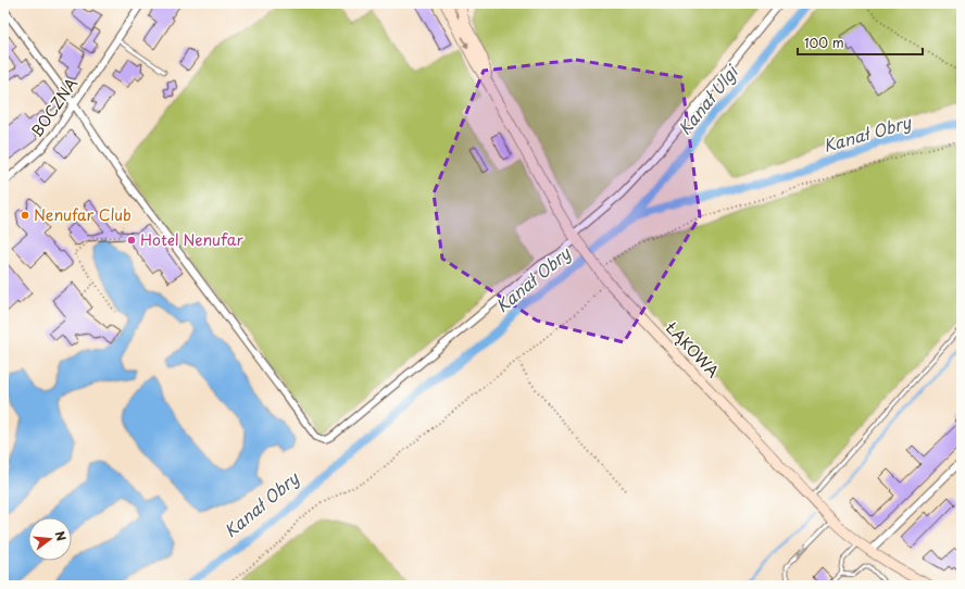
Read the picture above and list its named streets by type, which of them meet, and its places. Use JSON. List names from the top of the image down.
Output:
{
  "streets": {
    "street": ["BOCZNA", "ŁĄKOWA"]
  },
  "water": ["Kanał Ulgi", "Kanał Obry"],
  "places": ["Nenufar Club", "Hotel Nenufar"],
  "scale_bar": "100 m",
  "north": "right"
}
